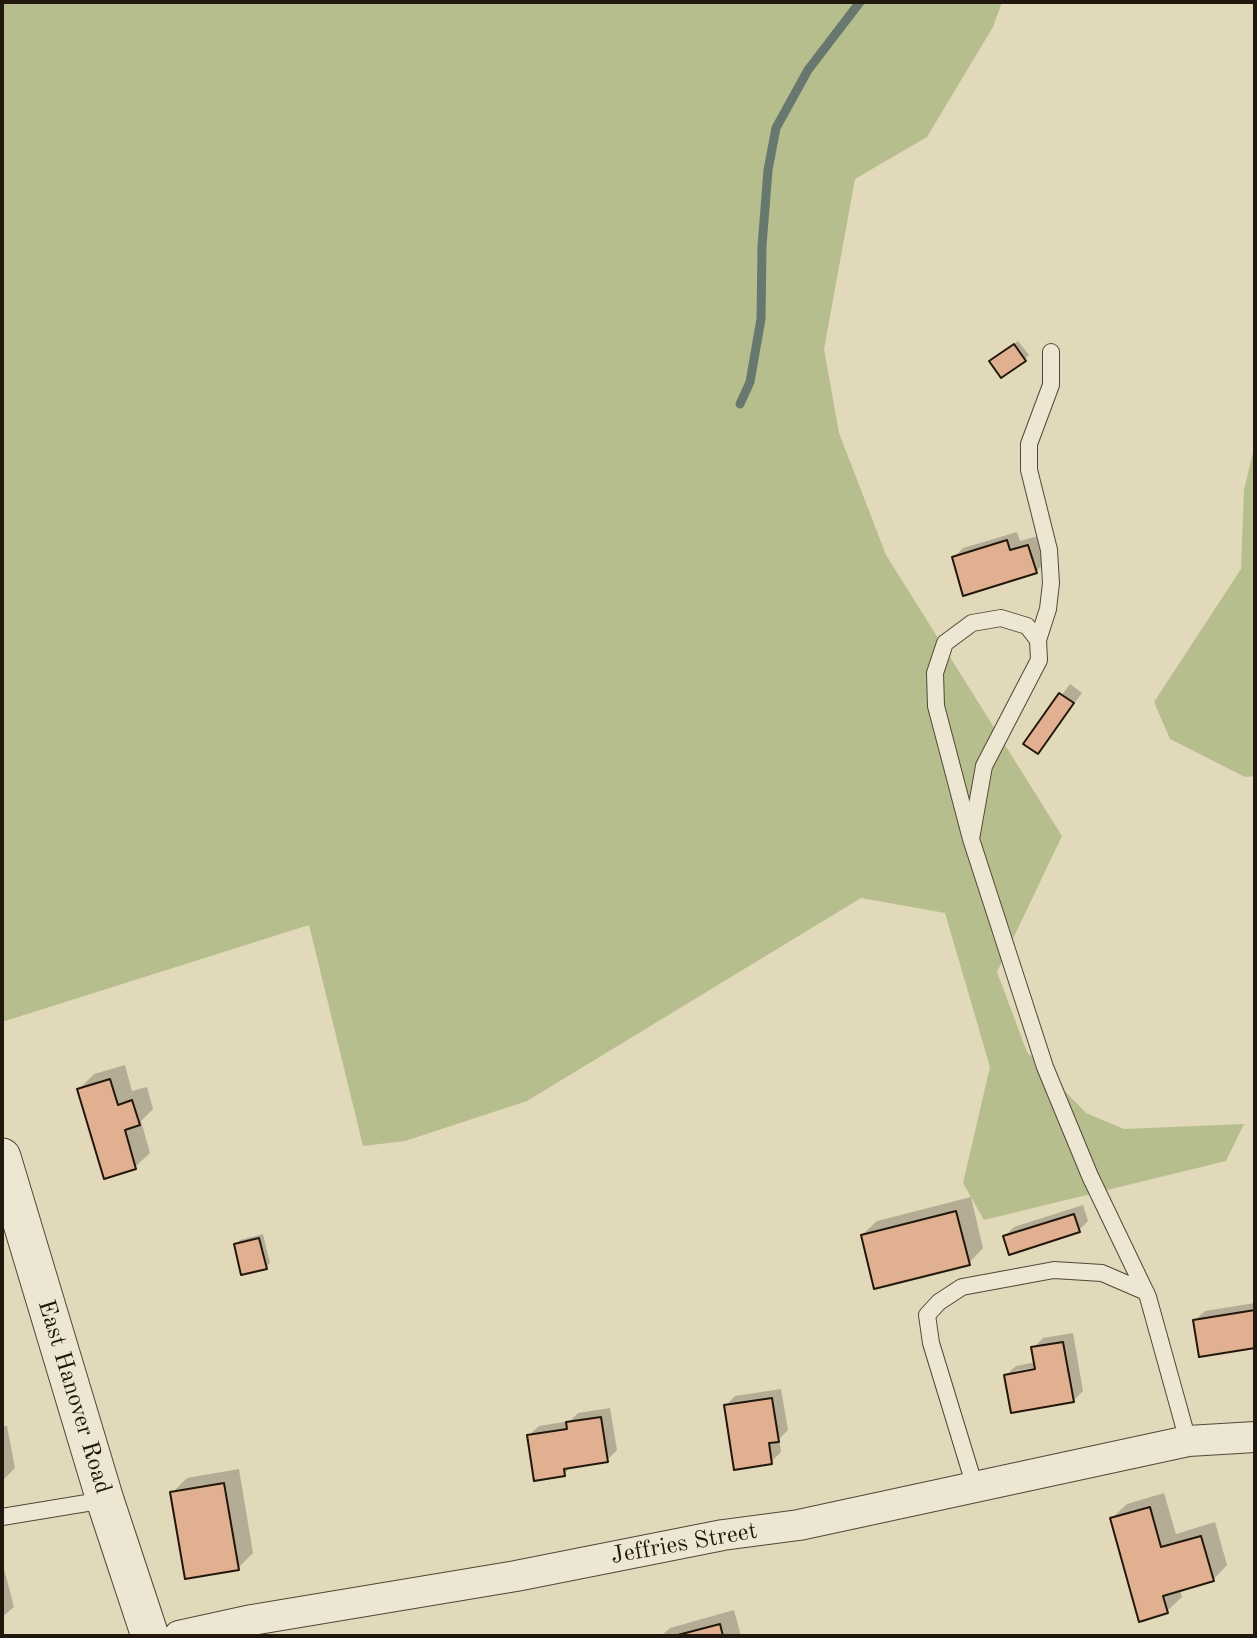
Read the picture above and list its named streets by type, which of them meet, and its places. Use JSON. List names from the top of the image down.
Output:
{
  "streets": {
    "street": ["East Hanover Road", "Jeffries Street"]
  }
}
